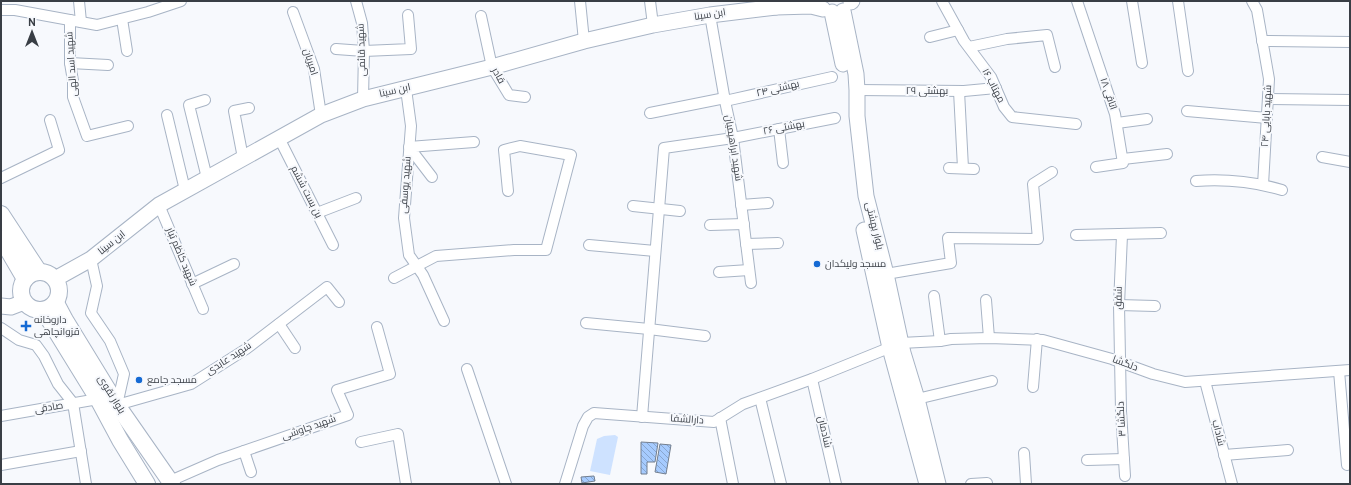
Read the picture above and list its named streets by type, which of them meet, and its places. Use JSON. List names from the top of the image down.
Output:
{
  "streets": {
    "main road": ["ابن سینا", "بلوار بهشتی", "بلوار نقوی"],
    "street": [
      "شهید قائمی",
      "امیریان",
      "شهید اسد الهی",
      "قادر",
      "مهتاب ۱۶",
      "بهشتی ۲۴",
      "بهشتی ۲۹",
      "اتاقی ۱۸",
      "شهید بابایی ۲۴",
      "بهشتی ۲۶",
      "شهید ابراهیمیان",
      "شهید یوسفی",
      "بن بست ششم",
      "شهید کاظم تبار",
      "شفق",
      "شهید عابدی",
      "دلگشا",
      "صادقی",
      "دلگشا ۳",
      "دارالشفا",
      "شهید چاوشی",
      "شادمان",
      "شاداب"
    ]
  },
  "crossings": [
    ["ابن سینا", "شهید قائمی"],
    ["ابن سینا", "امیریان"],
    ["ابن سینا", "قادر"],
    ["ابن سینا", "شهید ابراهیمیان"],
    ["ابن سینا", "شهید یوسفی"],
    ["ابن سینا", "بن بست ششم"],
    ["ابن سینا", "شهید کاظم تبار"],
    ["ابن سینا", "بلوار نقوی"],
    ["مهتاب ۱۶", "بهشتی ۲۹"],
    ["بهشتی ۲۴", "شهید ابراهیمیان"],
    ["بهشتی ۲۹", "بلوار بهشتی"],
    ["بهشتی ۲۶", "شهید ابراهیمیان"],
    ["بلوار بهشتی", "دلگشا"],
    ["بلوار بهشتی", "دارالشفا"],
    ["شفق", "دلگشا"],
    ["شفق", "دلگشا ۳"],
    ["شهید عابدی", "بلوار نقوی"],
    ["دلگشا", "دلگشا ۳"],
    ["دلگشا", "دارالشفا"],
    ["دلگشا", "شاداب"],
    ["بلوار نقوی", "صادقی"],
    ["بلوار نقوی", "شهید چاوشی"],
    ["دارالشفا", "شادمان"]
  ],
  "places": {
    "other": ["مسجد ولیکدان", "مسجد جامع"],
    "health": ["داروخانه قزوانچاهی"]
  },
  "north": "top"
}
